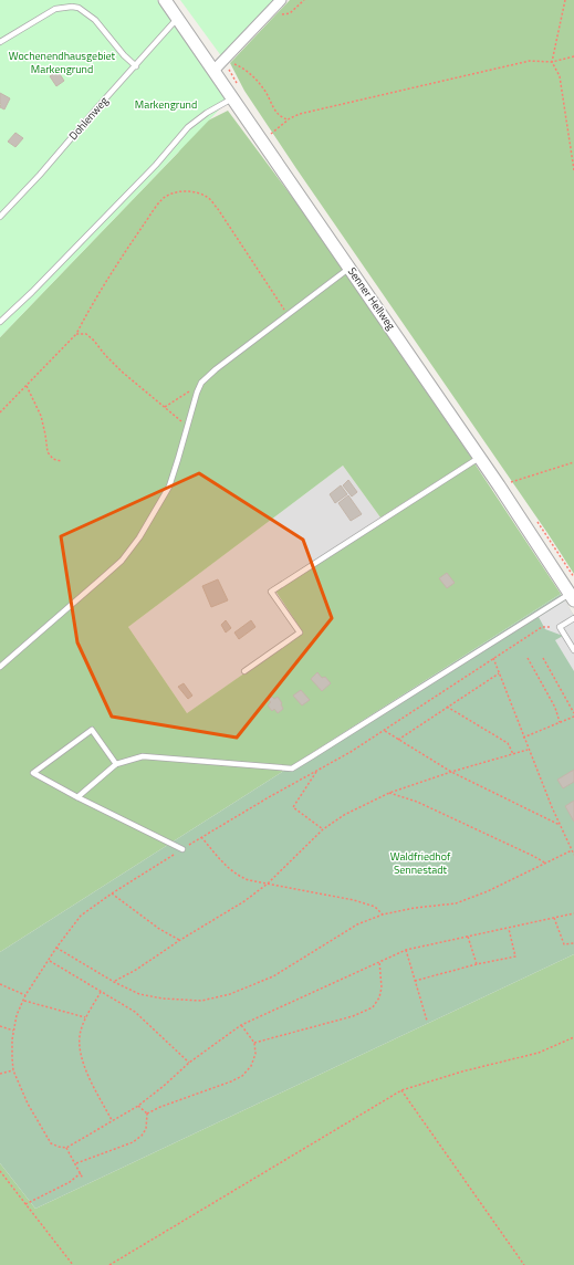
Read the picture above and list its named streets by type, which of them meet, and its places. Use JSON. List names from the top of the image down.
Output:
{
  "streets": {
    "street": ["Senner Hellweg"],
    "lane": ["Dohlenweg"]
  },
  "crossings": [
    ["Dohlenweg", "Senner Hellweg"]
  ],
  "parks": ["Wochenendhausgebiet Markengrund", "Markengrund", "Waldfriedhof Sennestadt"]
}
